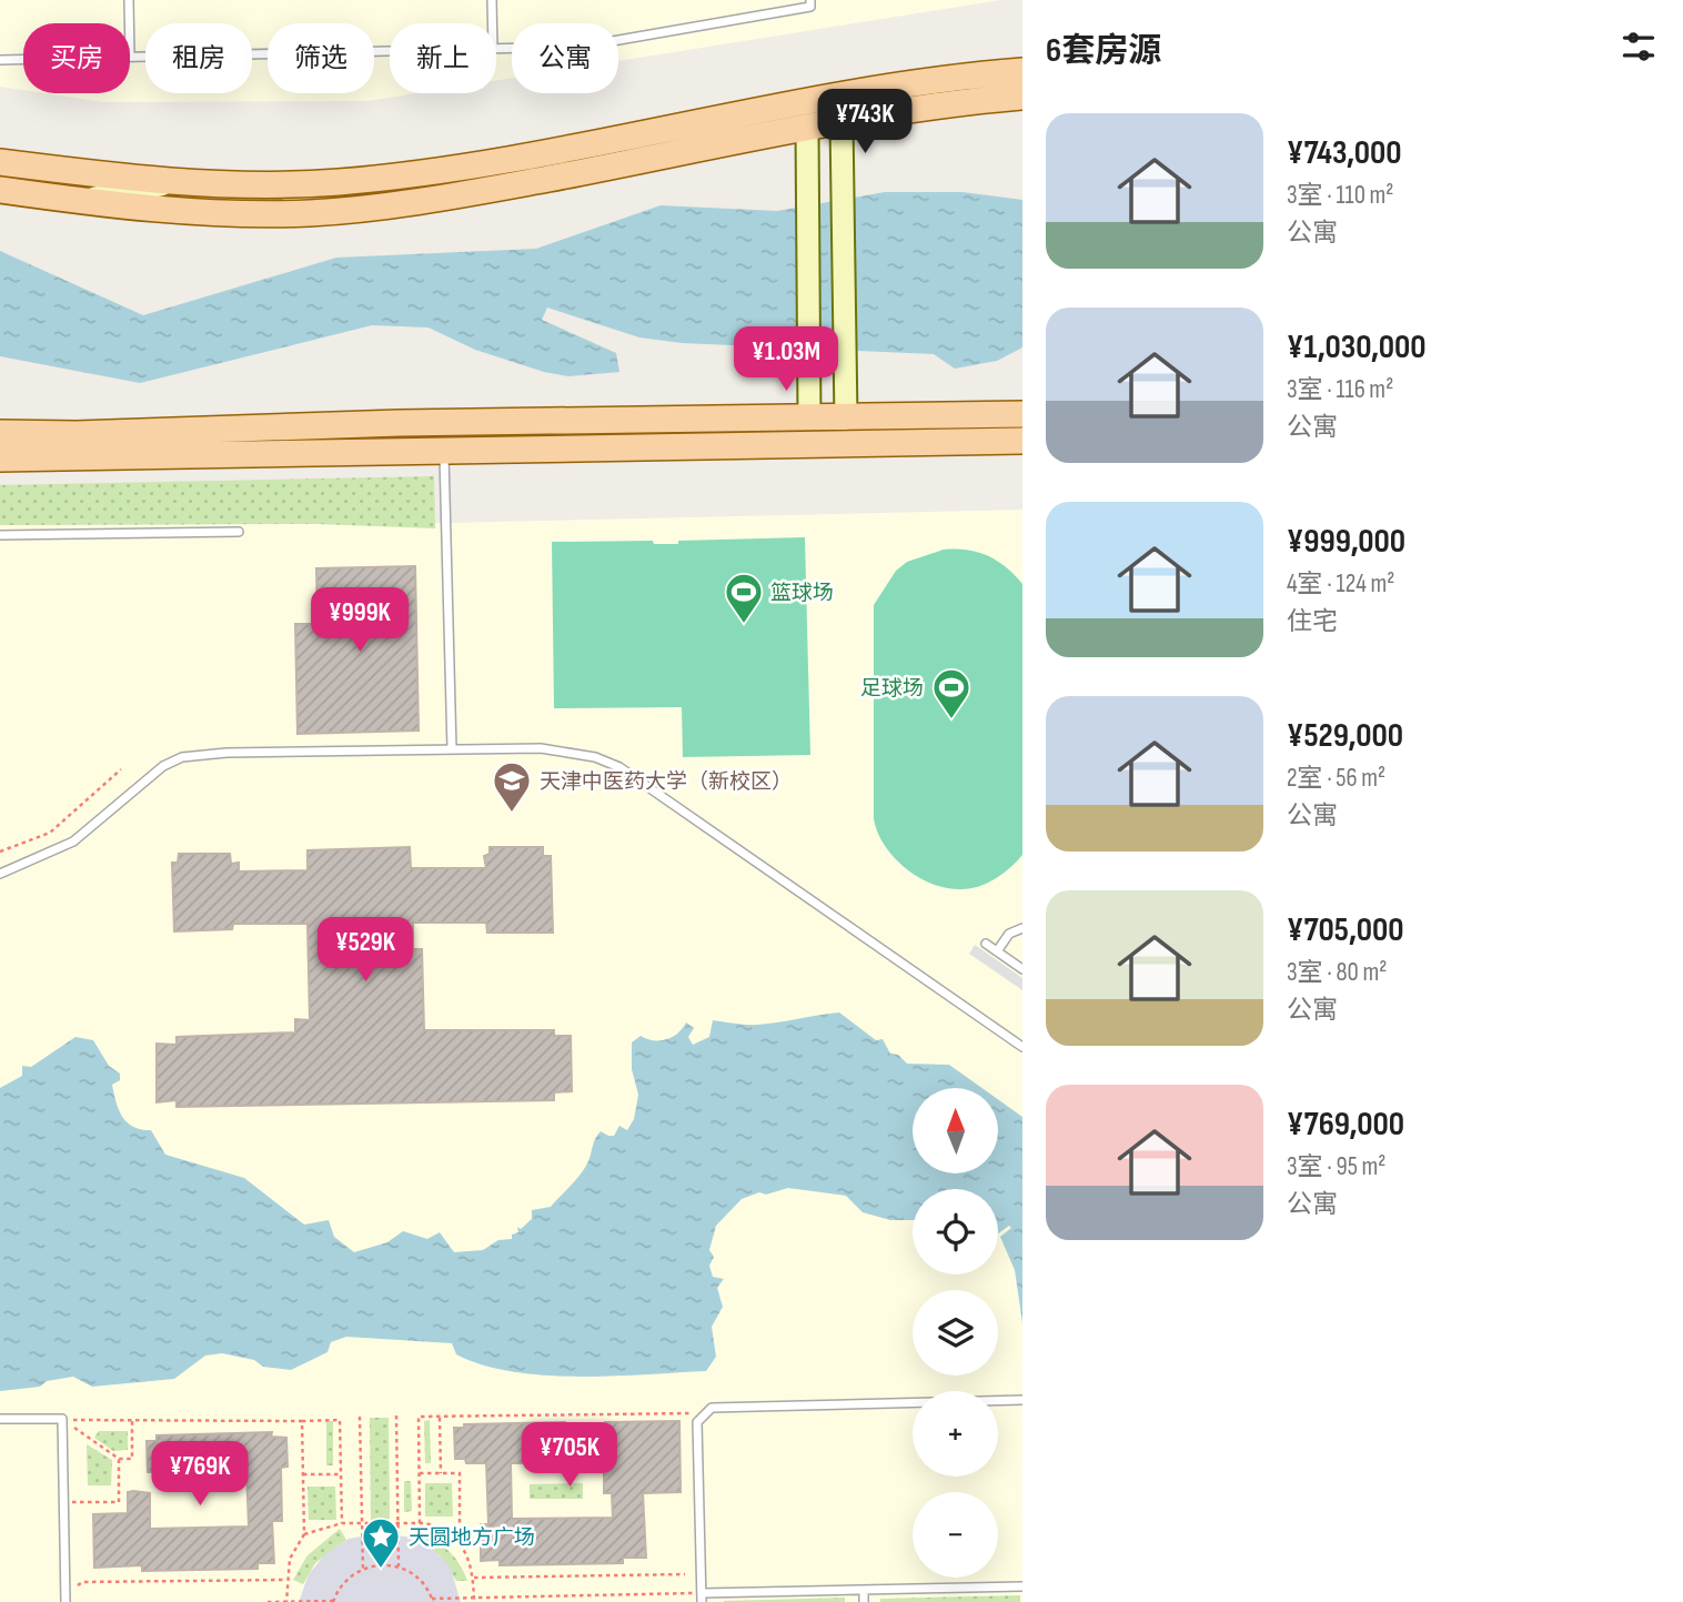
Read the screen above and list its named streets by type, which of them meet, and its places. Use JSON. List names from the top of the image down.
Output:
{
  "places": {
    "sports": ["篮球场", "足球场"],
    "school or university": ["天津中医药大学（新校区）"],
    "place": ["天圆地方广场"]
  },
  "north": "top",
  "page": {
    "heading": "6套房源",
    "chip": [
      "买房",
      "租房",
      "筛选",
      "新上",
      "公寓"
    ],
    "price": [
      "¥743K",
      "¥1.03M",
      "¥999K",
      "¥529K",
      "¥705K",
      "¥769K"
    ],
    "list": [
      {
        "name": "¥743,000",
        "note": "3室 · 110 m² · 公寓"
      },
      {
        "name": "¥1,030,000",
        "note": "3室 · 116 m² · 公寓"
      },
      {
        "name": "¥999,000",
        "note": "4室 · 124 m² · 住宅"
      },
      {
        "name": "¥529,000",
        "note": "2室 · 56 m² · 公寓"
      },
      {
        "name": "¥705,000",
        "note": "3室 · 80 m² · 公寓"
      },
      {
        "name": "¥769,000",
        "note": "3室 · 95 m² · 公寓"
      }
    ],
    "map_buttons": ["+", "−"]
  }
}
